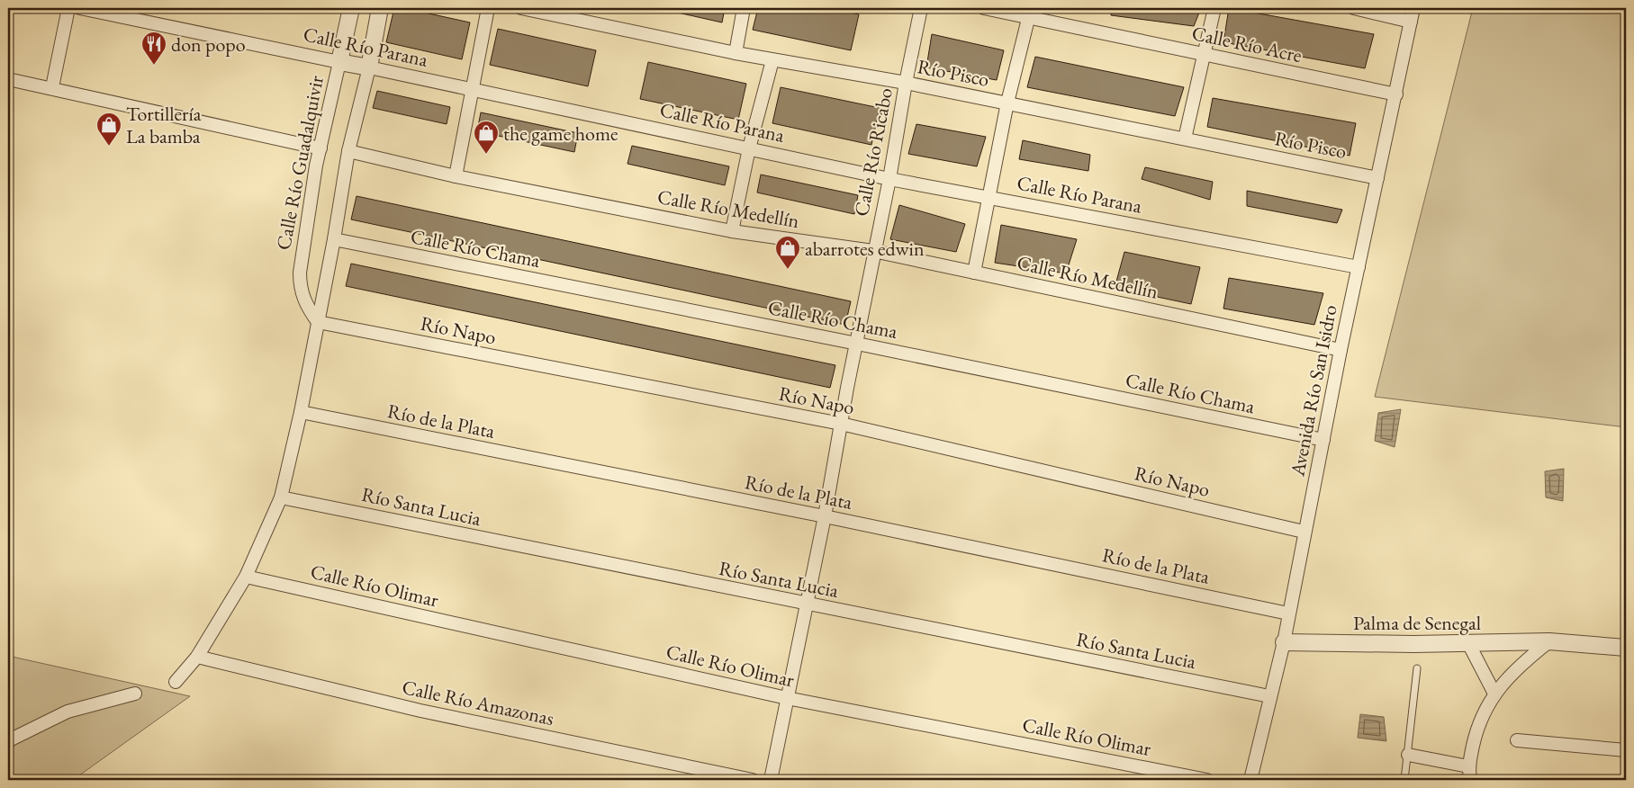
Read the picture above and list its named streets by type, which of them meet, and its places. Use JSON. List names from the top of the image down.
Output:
{
  "streets": {
    "street": [
      "Calle Río Acre",
      "Calle Río Parana",
      "Río Pisco",
      "Calle Río Ricabo",
      "Calle Río Guadalquivir",
      "Calle Río Medellín",
      "Calle Río Chama",
      "Río Napo",
      "Avenida Río San Isidro",
      "Río de la Plata",
      "Río Santa Lucia",
      "Calle Río Olimar",
      "Palma de Senegal",
      "Calle Río Amazonas"
    ]
  },
  "crossings": [
    ["Calle Río Acre", "Avenida Río San Isidro"],
    ["Calle Río Parana", "Calle Río Ricabo"],
    ["Calle Río Parana", "Calle Río Guadalquivir"],
    ["Calle Río Parana", "Avenida Río San Isidro"],
    ["Río Pisco", "Calle Río Ricabo"],
    ["Río Pisco", "Avenida Río San Isidro"],
    ["Calle Río Ricabo", "Calle Río Medellín"],
    ["Calle Río Ricabo", "Calle Río Chama"],
    ["Calle Río Ricabo", "Río Napo"],
    ["Calle Río Ricabo", "Río de la Plata"],
    ["Calle Río Ricabo", "Río Santa Lucia"],
    ["Calle Río Ricabo", "Calle Río Olimar"],
    ["Calle Río Guadalquivir", "Río Napo"],
    ["Calle Río Medellín", "Avenida Río San Isidro"],
    ["Calle Río Chama", "Avenida Río San Isidro"],
    ["Río Napo", "Avenida Río San Isidro"],
    ["Avenida Río San Isidro", "Río de la Plata"],
    ["Avenida Río San Isidro", "Río Santa Lucia"],
    ["Avenida Río San Isidro", "Palma de Senegal"]
  ],
  "places": {
    "restaurant": ["don popo"],
    "shop": ["Tortillería La bamba", "the game home", "abarrotes edwin"]
  }
}
